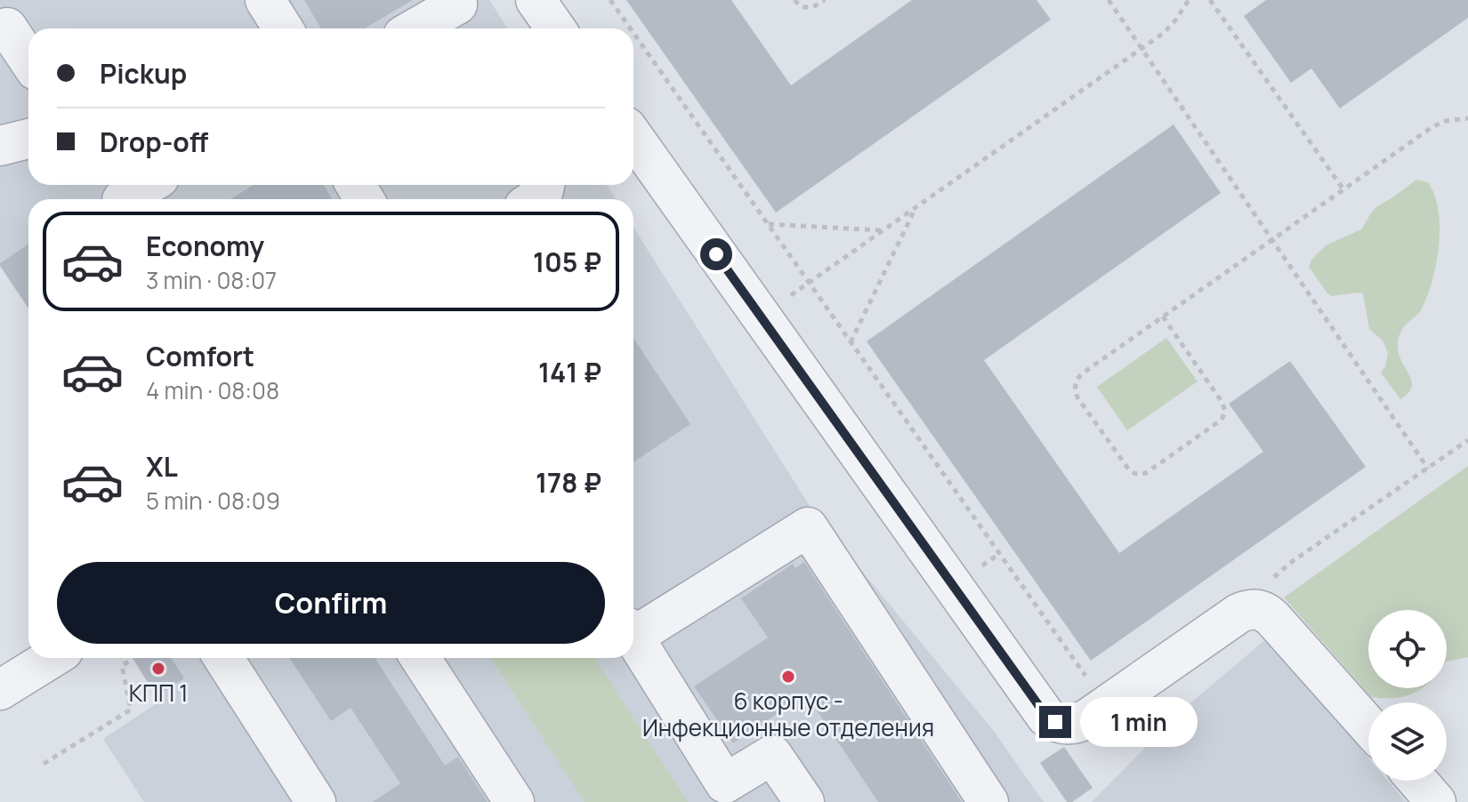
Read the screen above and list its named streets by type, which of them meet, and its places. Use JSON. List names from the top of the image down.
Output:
{
  "places": ["КПП 1", "6 корпус - Инфекционные отделения"],
  "page": {
    "banner": ["Pickup", "Drop-off"],
    "list": [
      {
        "name": "Economy",
        "note": "3 min · 08:07",
        "value": "105 ₽"
      },
      {
        "name": "Comfort",
        "note": "4 min · 08:08",
        "value": "141 ₽"
      },
      {
        "name": "XL",
        "note": "5 min · 08:09",
        "value": "178 ₽"
      }
    ],
    "buttons": "Confirm",
    "bubble": "1 min"
  }
}
